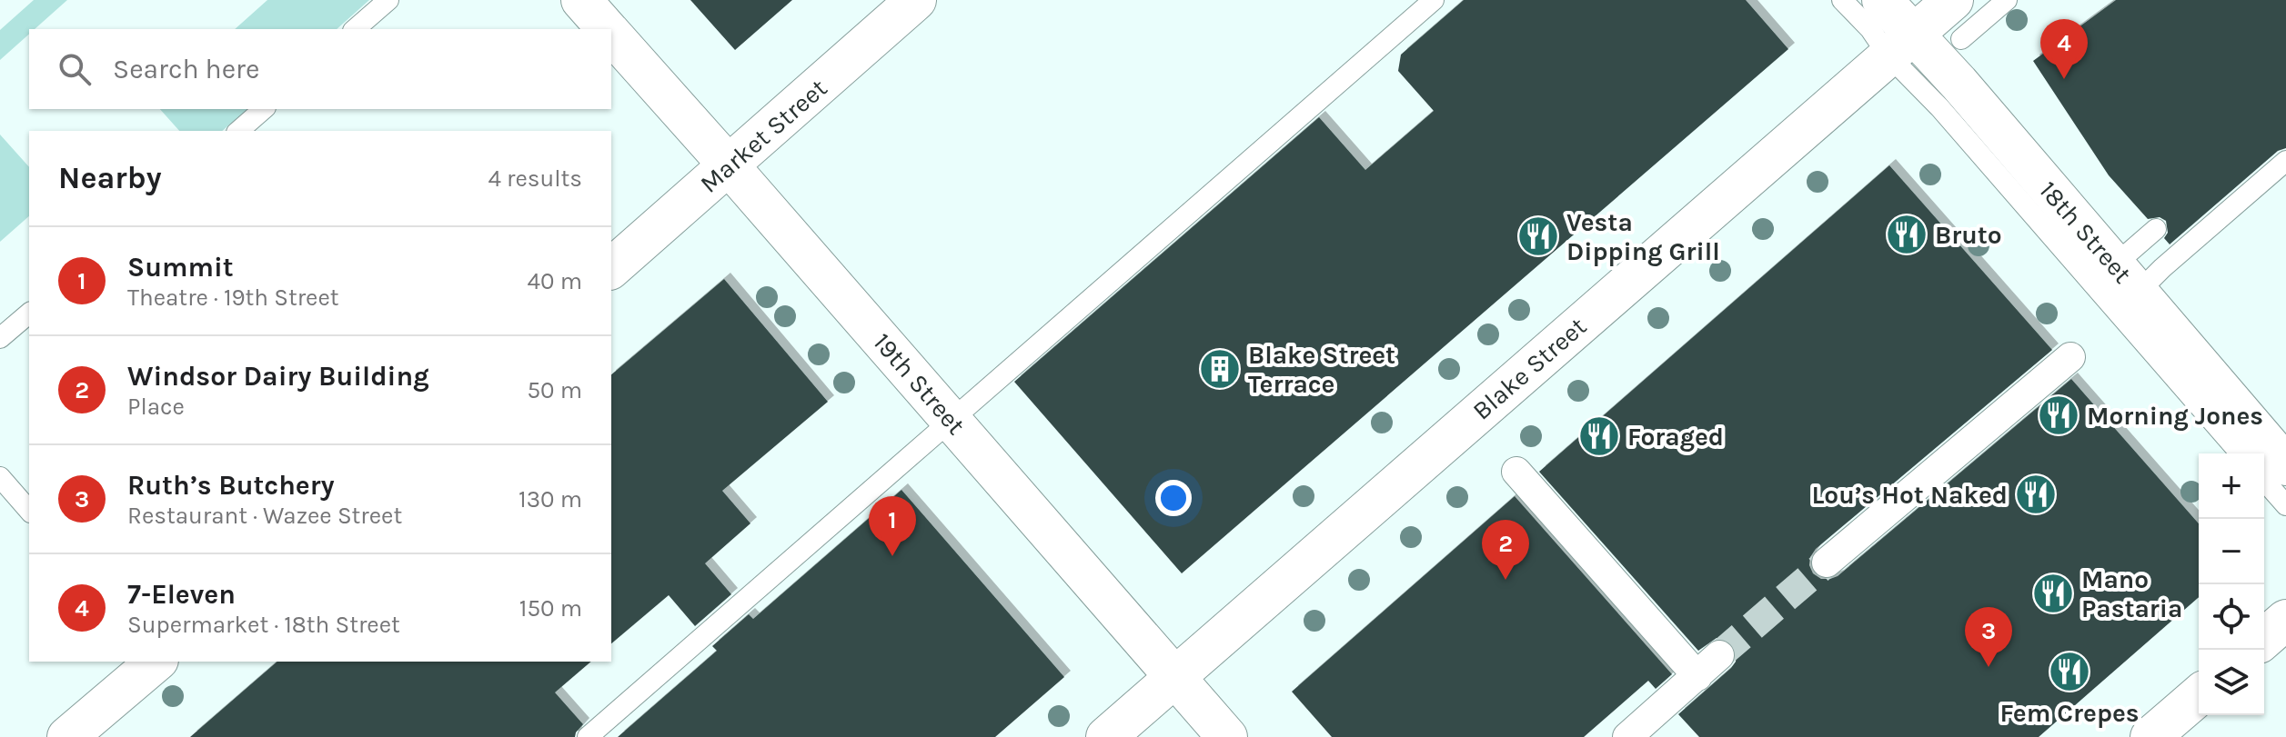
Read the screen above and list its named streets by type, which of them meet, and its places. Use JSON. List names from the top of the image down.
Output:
{
  "streets": {
    "main road": [
      "Market Street",
      "18th Street",
      "Blake Street",
      "19th Street"
    ]
  },
  "crossings": [
    ["Market Street", "19th Street"],
    ["18th Street", "Blake Street"],
    ["Blake Street", "19th Street"]
  ],
  "places": {
    "restaurant": [
      "Bruto",
      "Vesta Dipping Grill",
      "Morning Jones",
      "Foraged",
      "Lou’s Hot Naked",
      "Mano Pastaria",
      "Fem Crepes"
    ],
    "building": ["Blake Street Terrace"]
  },
  "page": {
    "pins": [
      "4",
      "1",
      "2",
      "3"
    ],
    "search": "Search here",
    "heading": ["Nearby", "4 results"],
    "list": [
      {
        "mark": "1",
        "name": "Summit",
        "note": "Theatre · 19th Street",
        "value": "40 m"
      },
      {
        "mark": "2",
        "name": "Windsor Dairy Building",
        "note": "Place",
        "value": "50 m"
      },
      {
        "mark": "3",
        "name": "Ruth’s Butchery",
        "note": "Restaurant · Wazee Street",
        "value": "130 m"
      },
      {
        "mark": "4",
        "name": "7-Eleven",
        "note": "Supermarket · 18th Street",
        "value": "150 m"
      }
    ],
    "map_buttons": ["+", "−"]
  }
}
